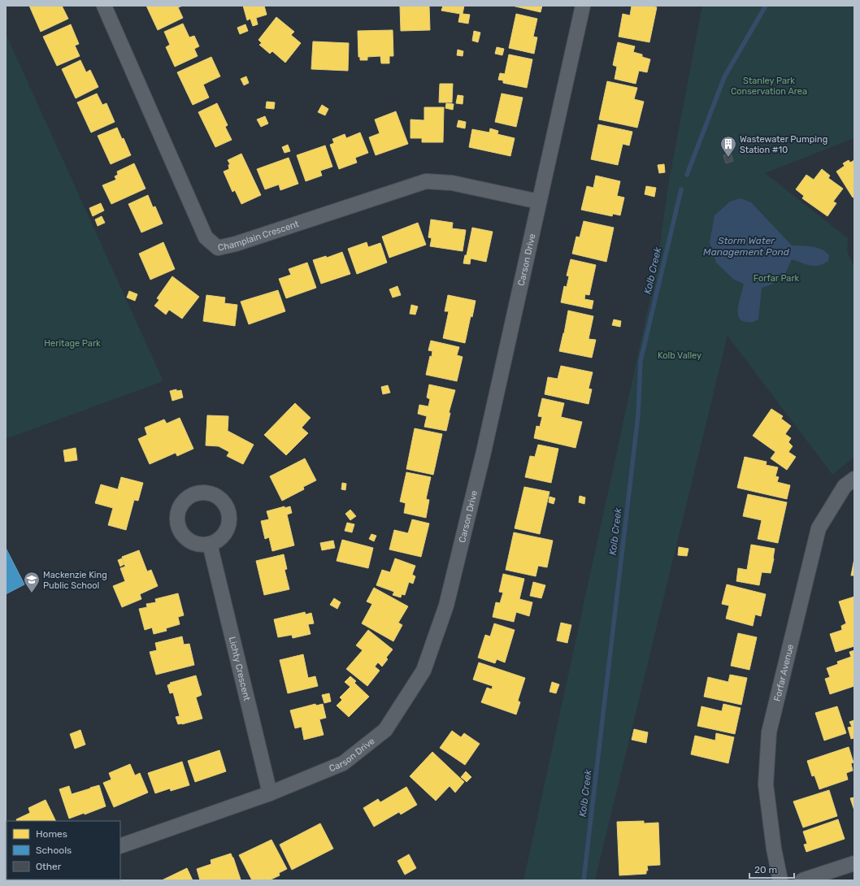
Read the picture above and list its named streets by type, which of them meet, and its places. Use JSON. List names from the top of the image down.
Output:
{
  "streets": {
    "street": [
      "Champlain Crescent",
      "Carson Drive",
      "Lichty Crescent",
      "Forfar Avenue"
    ]
  },
  "crossings": [
    ["Champlain Crescent", "Carson Drive"],
    ["Carson Drive", "Lichty Crescent"]
  ],
  "water": ["Storm Water Management Pond", "Kolb Creek"],
  "parks": [
    "Stanley Park Conservation Area",
    "Forfar Park",
    "Heritage Park",
    "Kolb Valley"
  ],
  "places": {
    "building": ["Wastewater Pumping Station #10"],
    "school or university": ["Mackenzie King Public School"]
  },
  "legend": ["Homes", "Schools", "Other"],
  "scale_bar": "20 m"
}
